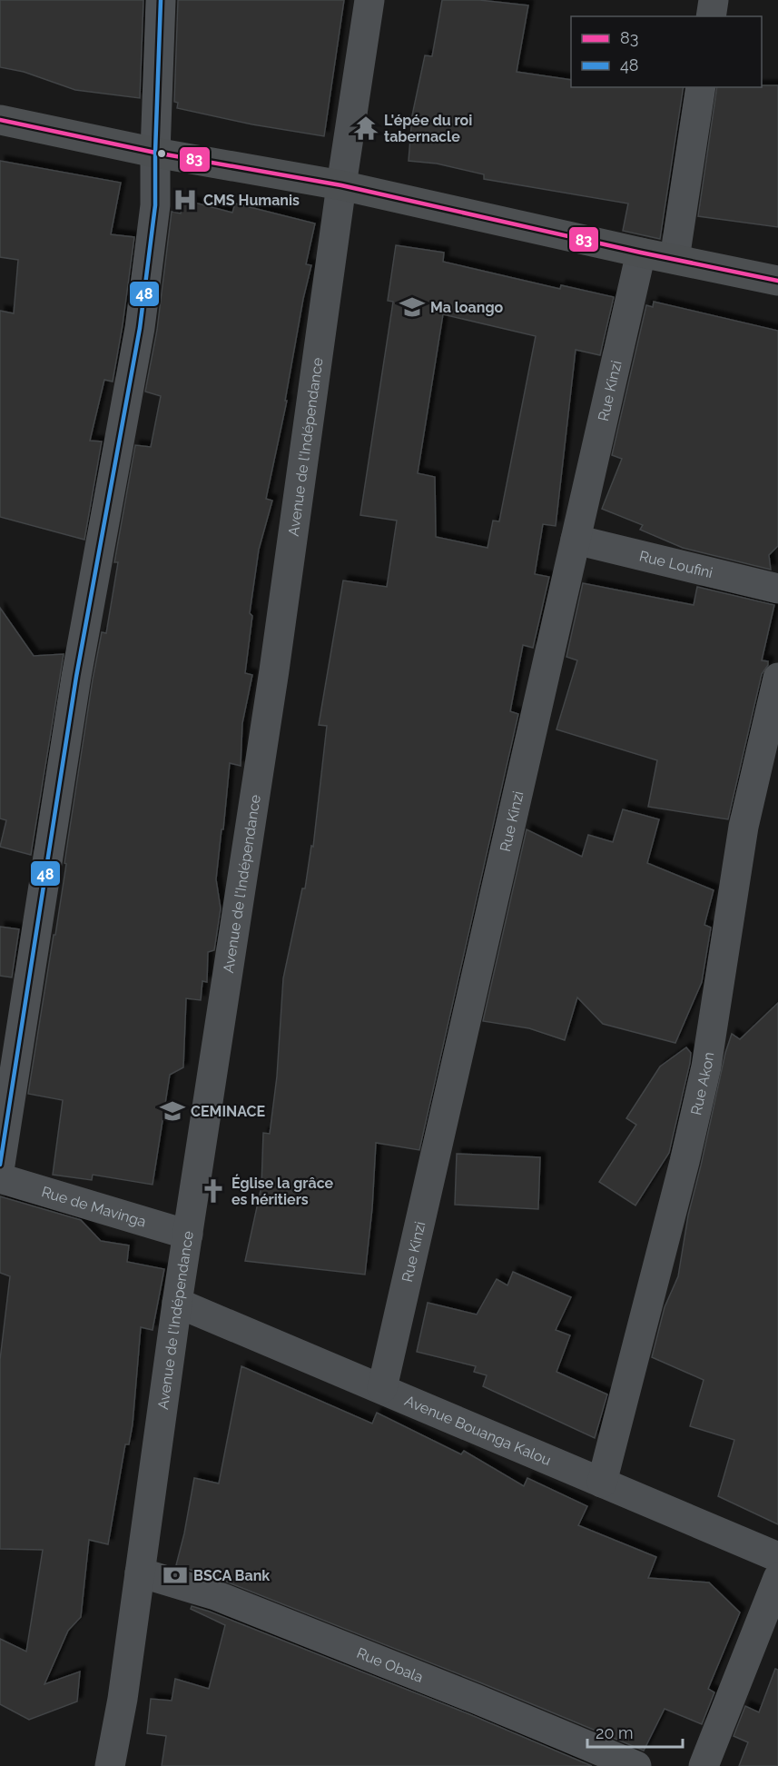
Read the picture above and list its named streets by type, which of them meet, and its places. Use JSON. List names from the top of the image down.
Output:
{
  "streets": {
    "street": [
      "Rue Kinzi",
      "Avenue de l'Indépendance",
      "Rue Loufini",
      "Rue Akon",
      "Rue de Mavinga",
      "Avenue Bouanga Kalou",
      "Rue Obala"
    ]
  },
  "crossings": [
    ["Rue Kinzi", "Rue Loufini"],
    ["Rue Kinzi", "Avenue Bouanga Kalou"],
    ["Avenue de l'Indépendance", "Rue de Mavinga"],
    ["Avenue de l'Indépendance", "Avenue Bouanga Kalou"],
    ["Avenue de l'Indépendance", "Rue Obala"],
    ["Rue Akon", "Avenue Bouanga Kalou"]
  ],
  "places": {
    "temple": ["L'épée du roi tabernacle"],
    "hospital": ["CMS Humanis"],
    "school or university": ["Ma loango", "CEMINACE"],
    "church": ["Église la grâce es héritiers"],
    "bank": ["BSCA Bank"]
  },
  "lines": ["transit line 48", "transit line 83"],
  "legend": ["83", "48"],
  "scale_bar": "20 m"
}
